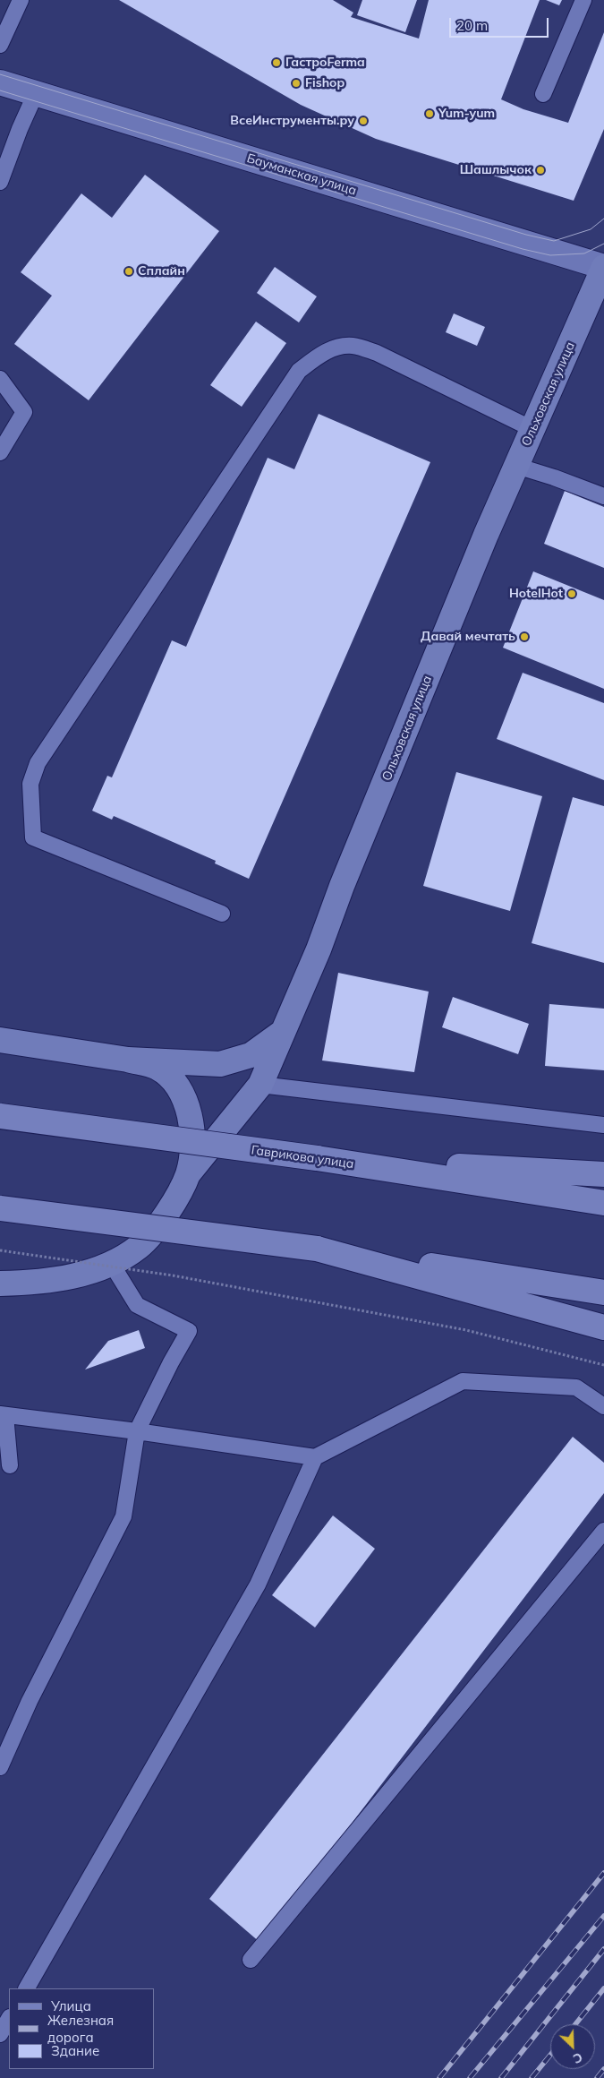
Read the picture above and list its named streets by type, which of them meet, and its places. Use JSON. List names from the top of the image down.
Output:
{
  "streets": {
    "main road": ["Гаврикова улица"],
    "street": ["Бауманская улица", "Ольховская улица"]
  },
  "crossings": [
    ["Бауманская улица", "Ольховская улица"]
  ],
  "places": [
    "ГастроFerma",
    "Fishop",
    "Yum-yum",
    "ВсеИнструменты.ру",
    "Шашлычок",
    "Сплайн",
    "HotelHot",
    "Давай мечтать"
  ],
  "legend": ["Улица", "Железная дорога", "Здание"],
  "scale_bar": "20 m",
  "north": "bottom right"
}
